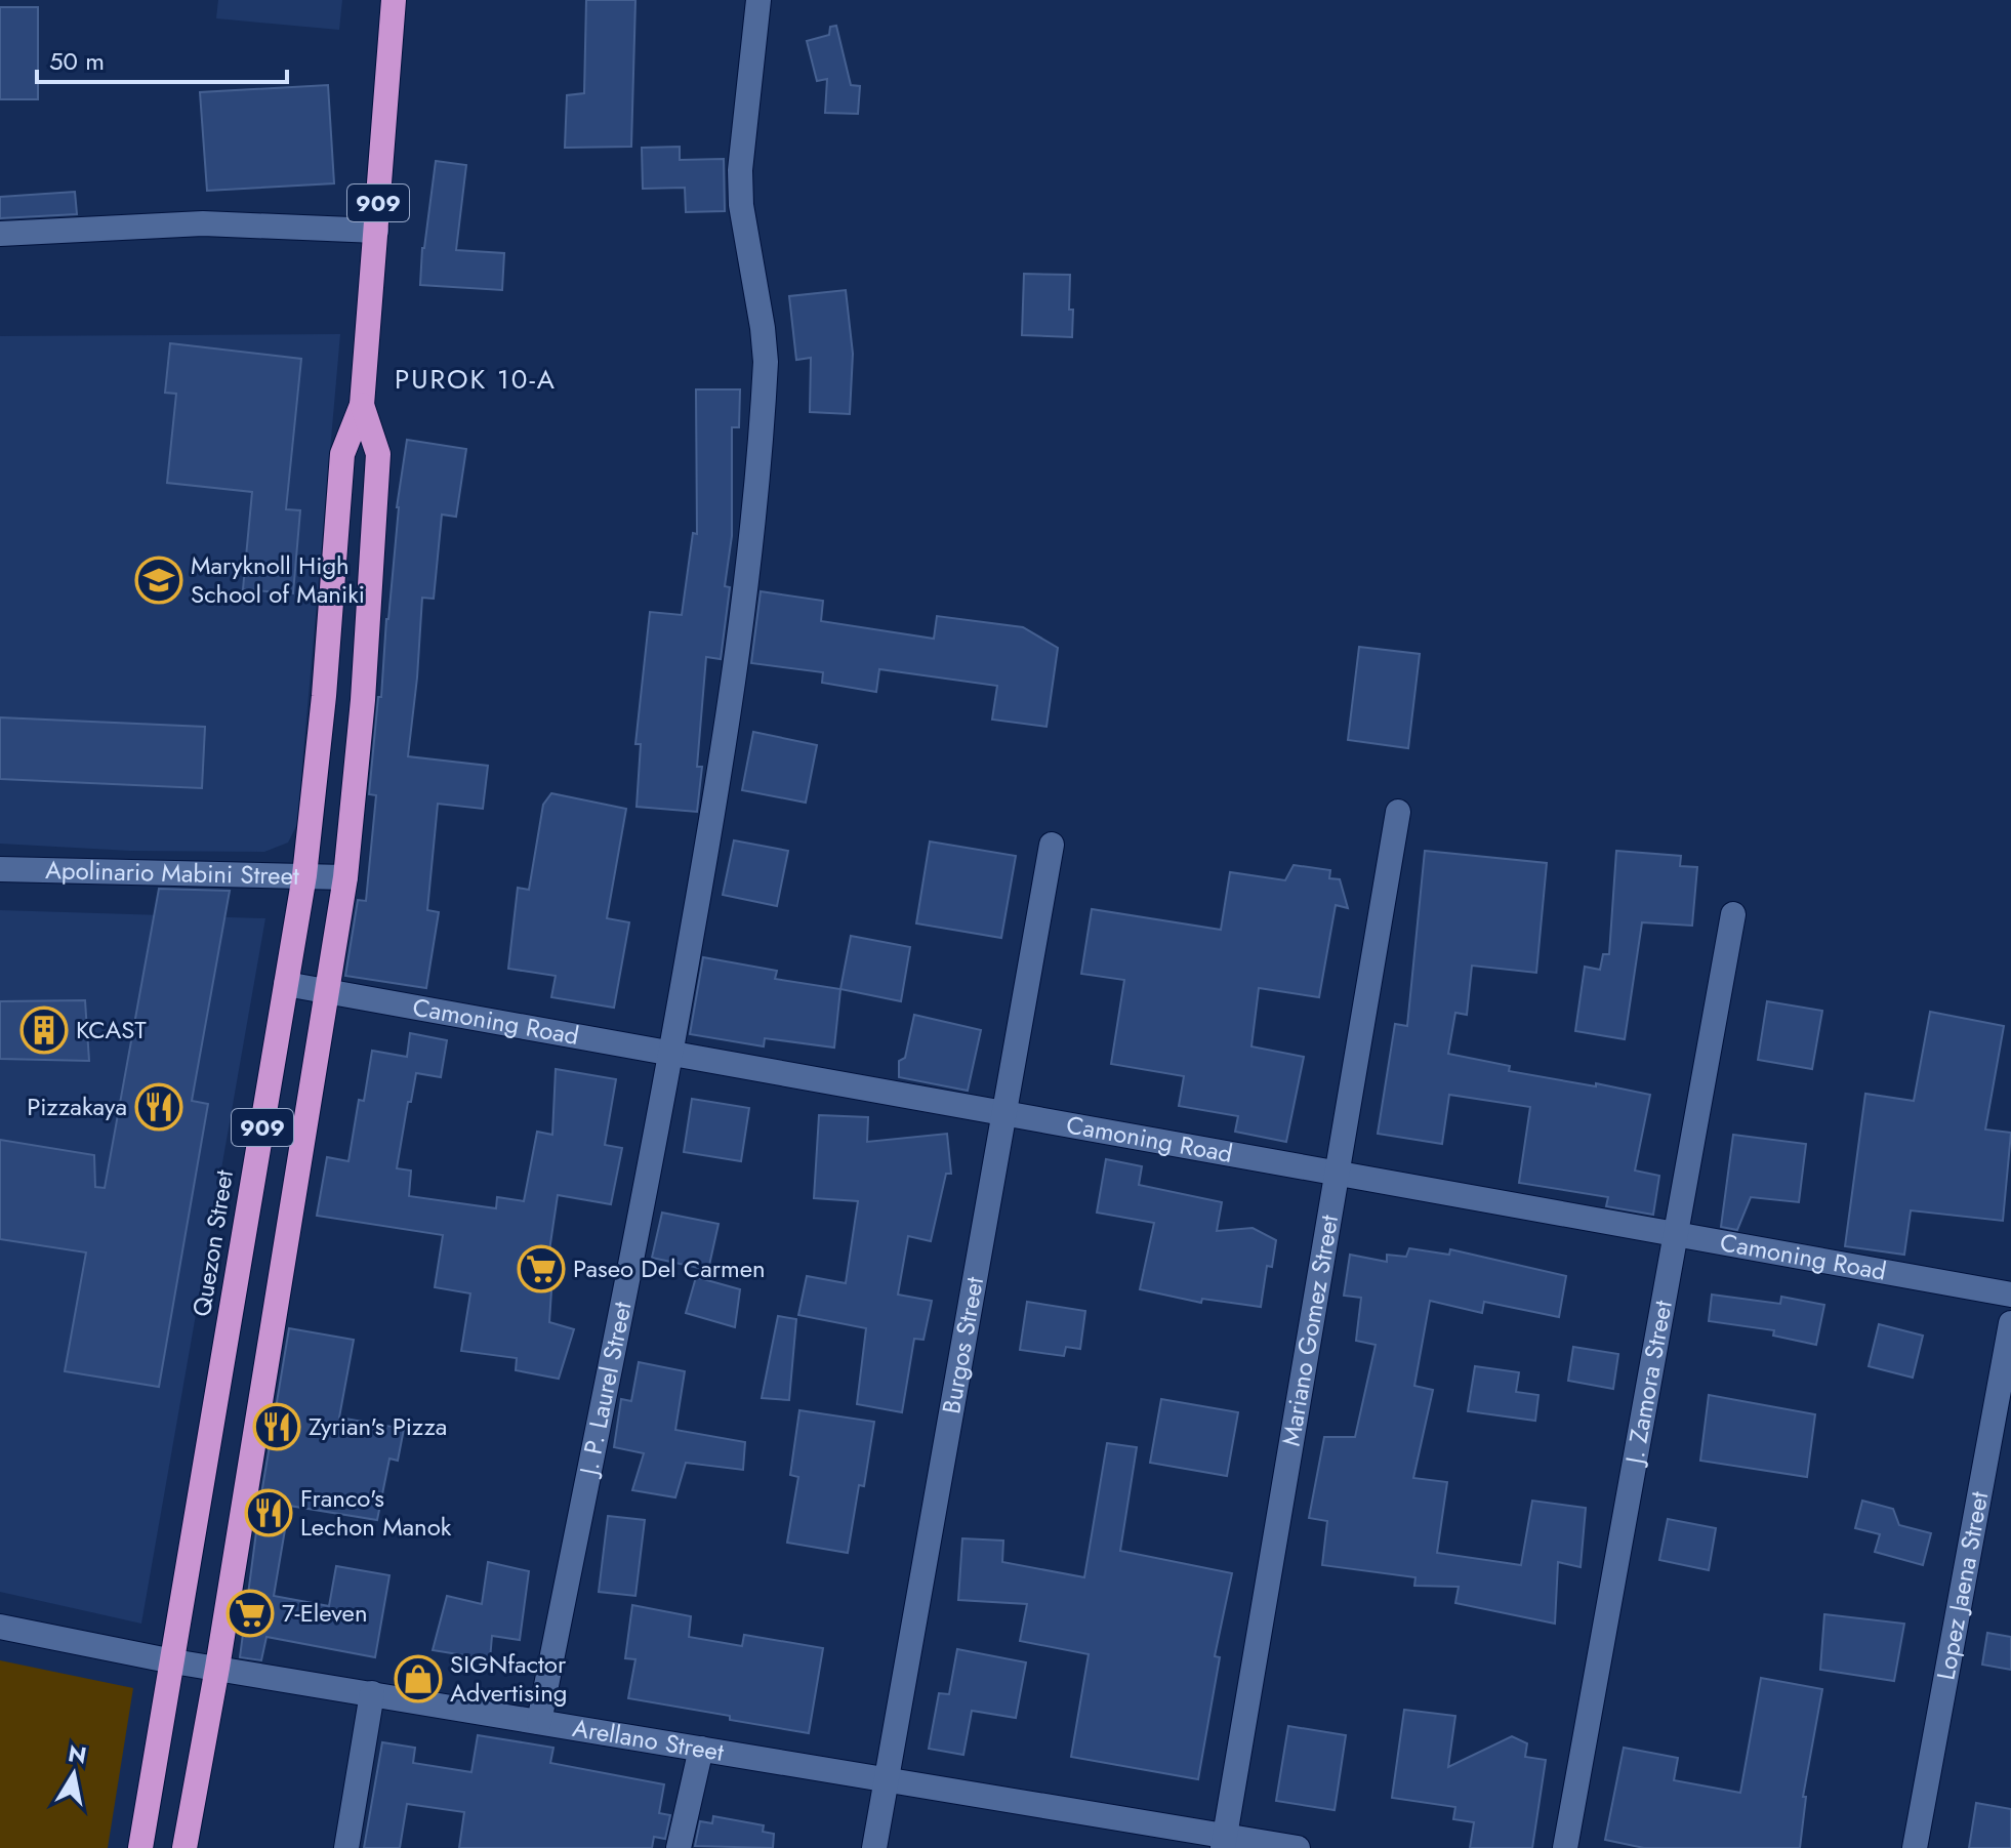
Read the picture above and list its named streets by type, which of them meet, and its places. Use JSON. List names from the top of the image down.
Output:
{
  "streets": {
    "highway": ["909", "Quezon Street"],
    "street": [
      "Apolinario Mabini Street",
      "Camoning Road",
      "Mariano Gomez Street",
      "Burgos Street",
      "J. Zamora Street",
      "J. P. Laurel Street",
      "Lopez Jaena Street",
      "Arellano Street"
    ]
  },
  "crossings": [
    ["Apolinario Mabini Street", "Quezon Street"],
    ["Camoning Road", "Quezon Street"],
    ["Camoning Road", "Mariano Gomez Street"],
    ["Camoning Road", "Burgos Street"],
    ["Camoning Road", "J. Zamora Street"],
    ["Camoning Road", "J. P. Laurel Street"],
    ["Quezon Street", "Arellano Street"],
    ["Mariano Gomez Street", "Arellano Street"],
    ["Burgos Street", "Arellano Street"],
    ["J. P. Laurel Street", "Arellano Street"]
  ],
  "districts": ["PUROK 10-A"],
  "places": {
    "school or university": ["Maryknoll High School of Maniki"],
    "building": ["KCAST"],
    "restaurant": ["Pizzakaya", "Zyrian's Pizza", "Franco's Lechon Manok"],
    "supermarket": ["Paseo Del Carmen", "7-Eleven"],
    "shop": ["SIGNfactor Advertising"]
  },
  "scale_bar": "50 m",
  "north": "top"
}
